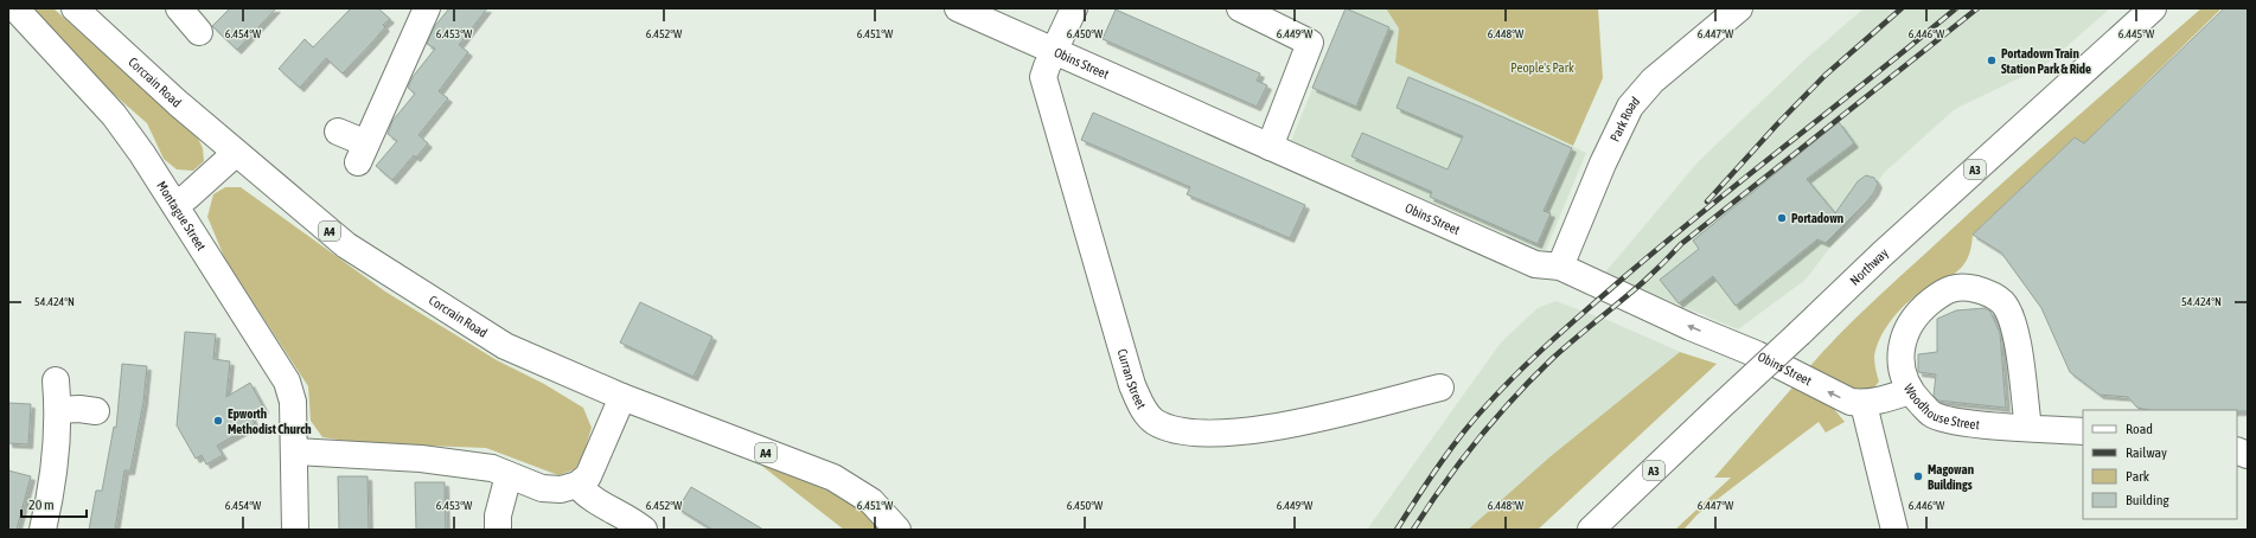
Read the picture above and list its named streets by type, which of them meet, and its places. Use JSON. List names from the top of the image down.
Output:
{
  "streets": {
    "main road": [
      "Obins Street",
      "Corcrain Road",
      "Park Road",
      "A3",
      "Montague Street",
      "A4",
      "Northway",
      "Curran Street",
      "Woodhouse Street"
    ]
  },
  "crossings": [
    ["Obins Street", "Park Road"],
    ["Obins Street", "Curran Street"],
    ["Obins Street", "Woodhouse Street"]
  ],
  "parks": ["People's Park"],
  "places": [
    "Portadown Train Station Park & Ride",
    "Portadown",
    "Epworth Methodist Church",
    "Magowan Buildings"
  ],
  "legend": [
    "Road",
    "Railway",
    "Park",
    "Building"
  ],
  "scale_bar": "20 m",
  "coordinates": [
    "6.454°W",
    "6.453°W",
    "6.452°W",
    "6.451°W",
    "6.450°W",
    "6.449°W",
    "6.448°W",
    "6.447°W",
    "6.446°W",
    "6.445°W",
    "54.424°N"
  ]
}
